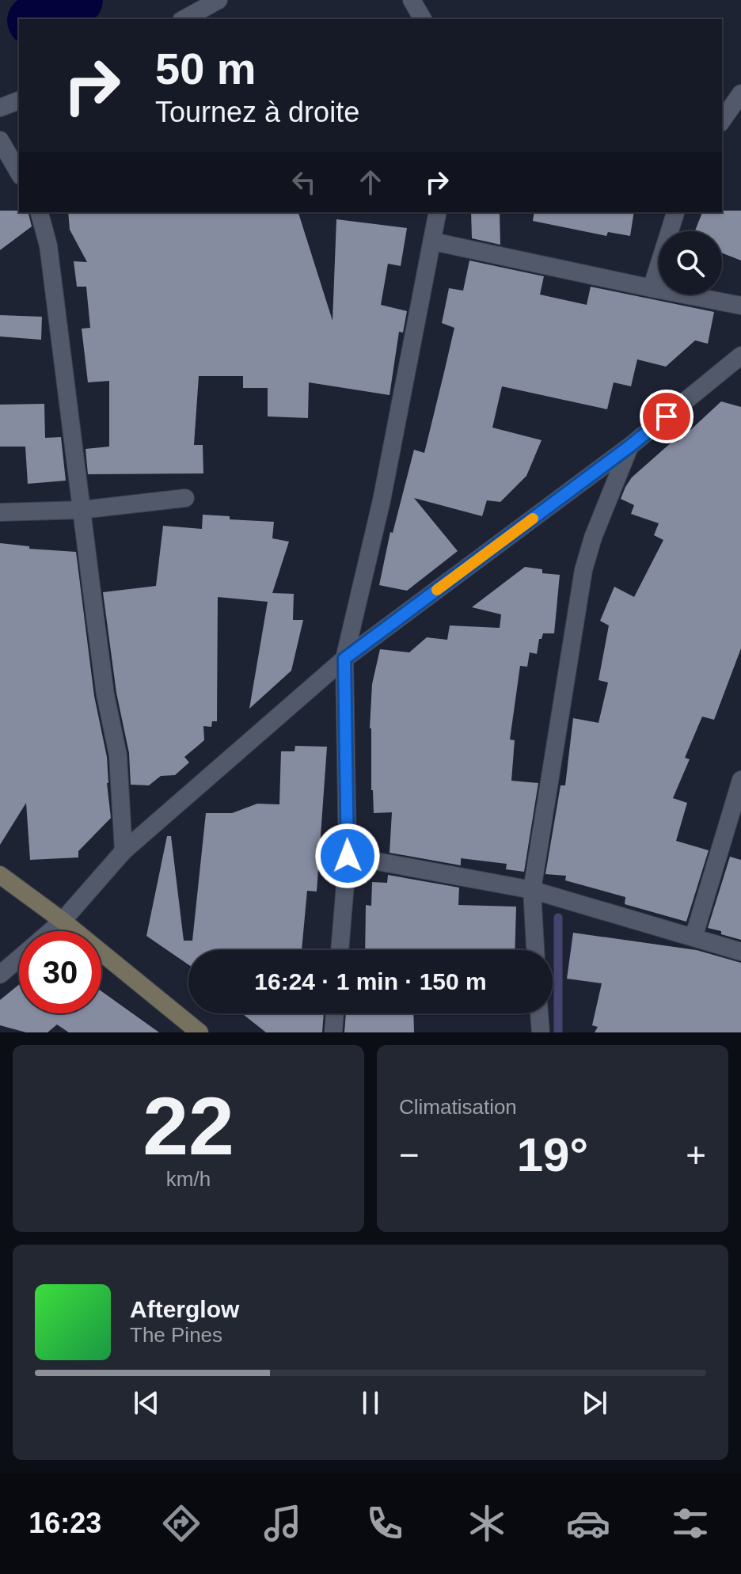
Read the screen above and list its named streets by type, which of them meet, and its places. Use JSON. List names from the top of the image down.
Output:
{
  "page": {
    "turn": ["50 m", "Tournez à droite"],
    "limit": "30",
    "trip": "16:24 · 1 min · 150 m",
    "tile": [
      ["22", "km/h"],
      "Climatisation"
    ],
    "heat": ["−", "19°", "+"],
    "song": ["Afterglow", "The Pines"],
    "tabs": "16:23"
  }
}
